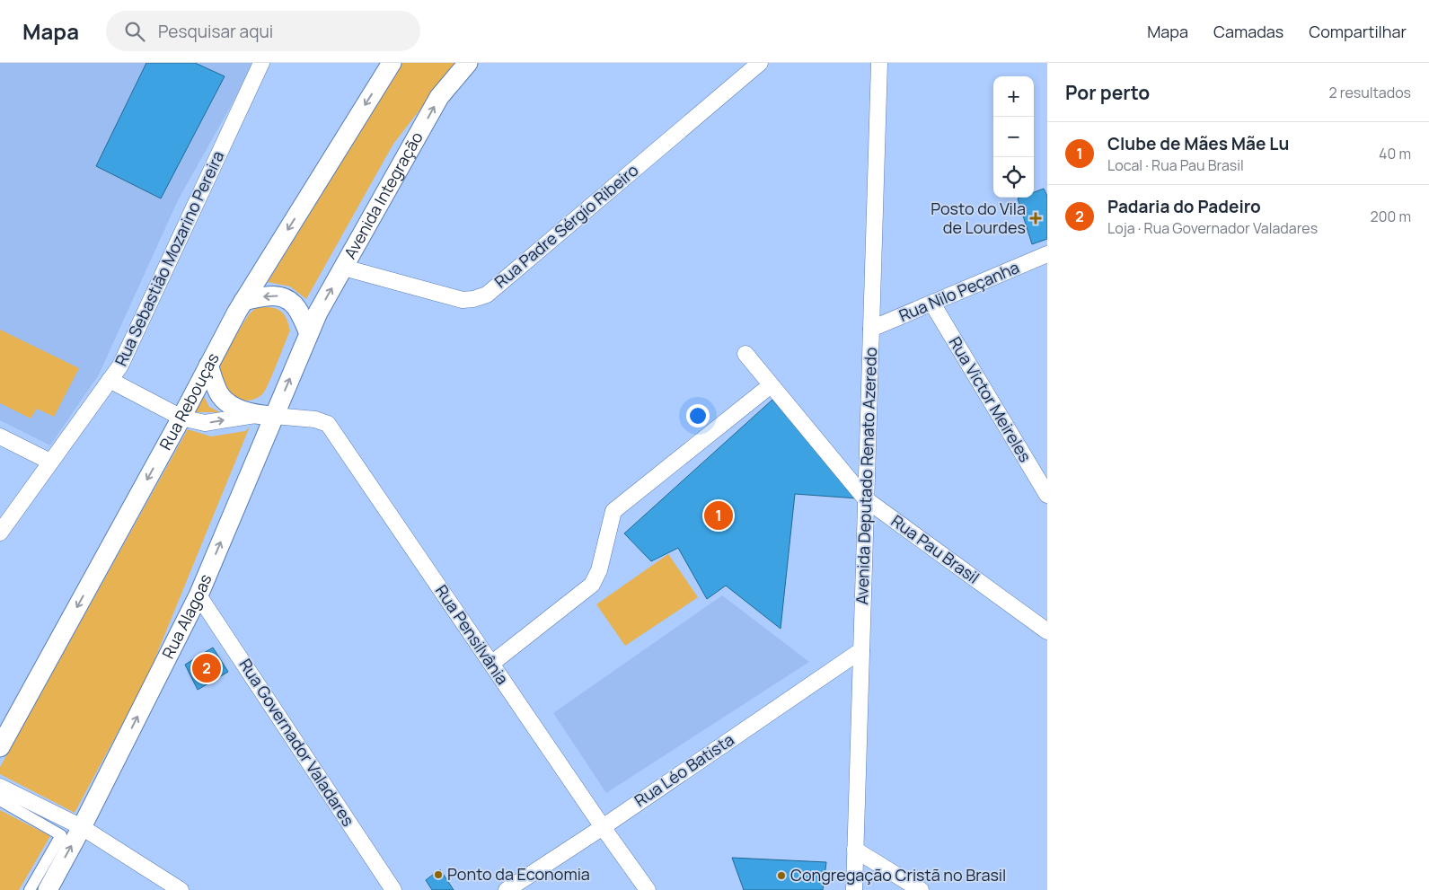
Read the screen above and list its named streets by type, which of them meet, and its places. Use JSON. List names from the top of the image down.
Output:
{
  "streets": {
    "street": [
      "Avenida Integração",
      "Rua Padre Sérgio Ribeiro",
      "Rua Sebastião Mozarino Pereira",
      "Rua Nilo Peçanha",
      "Rua Victor Meireles",
      "Rua Rebouças",
      "Avenida Deputado Renato Azeredo",
      "Rua Pau Brasil",
      "Rua Alagoas",
      "Rua Pensilvânia",
      "Rua Governador Valadares",
      "Rua Léo Batista"
    ]
  },
  "crossings": [
    ["Avenida Integração", "Rua Padre Sérgio Ribeiro"],
    ["Avenida Integração", "Rua Rebouças"],
    ["Avenida Integração", "Rua Alagoas"],
    ["Avenida Integração", "Rua Pensilvânia"],
    ["Rua Nilo Peçanha", "Rua Victor Meireles"],
    ["Rua Nilo Peçanha", "Avenida Deputado Renato Azeredo"],
    ["Rua Rebouças", "Rua Alagoas"],
    ["Rua Rebouças", "Rua Pensilvânia"],
    ["Avenida Deputado Renato Azeredo", "Rua Pau Brasil"],
    ["Avenida Deputado Renato Azeredo", "Rua Léo Batista"],
    ["Rua Alagoas", "Rua Pensilvânia"],
    ["Rua Alagoas", "Rua Governador Valadares"],
    ["Rua Pensilvânia", "Rua Léo Batista"]
  ],
  "one_way": ["Avenida Integração", "Rua Rebouças", "Rua Alagoas"],
  "places": {
    "health": ["Posto do Vila de Lourdes"],
    "other": ["Ponto da Economia", "Congregação Cristã no Brasil"]
  },
  "page": {
    "header": "Mapa",
    "search": "Pesquisar aqui",
    "nav": ["Mapa", "Camadas", "Compartilhar"],
    "heading": ["Por perto", "2 resultados"],
    "map_buttons": ["+", "−"],
    "list": [
      {
        "mark": "1",
        "name": "Clube de Mães Mãe Lu",
        "note": "Local · Rua Pau Brasil",
        "value": "40 m"
      },
      {
        "mark": "2",
        "name": "Padaria do Padeiro",
        "note": "Loja · Rua Governador Valadares",
        "value": "200 m"
      }
    ],
    "pins": ["1", "2"]
  }
}
